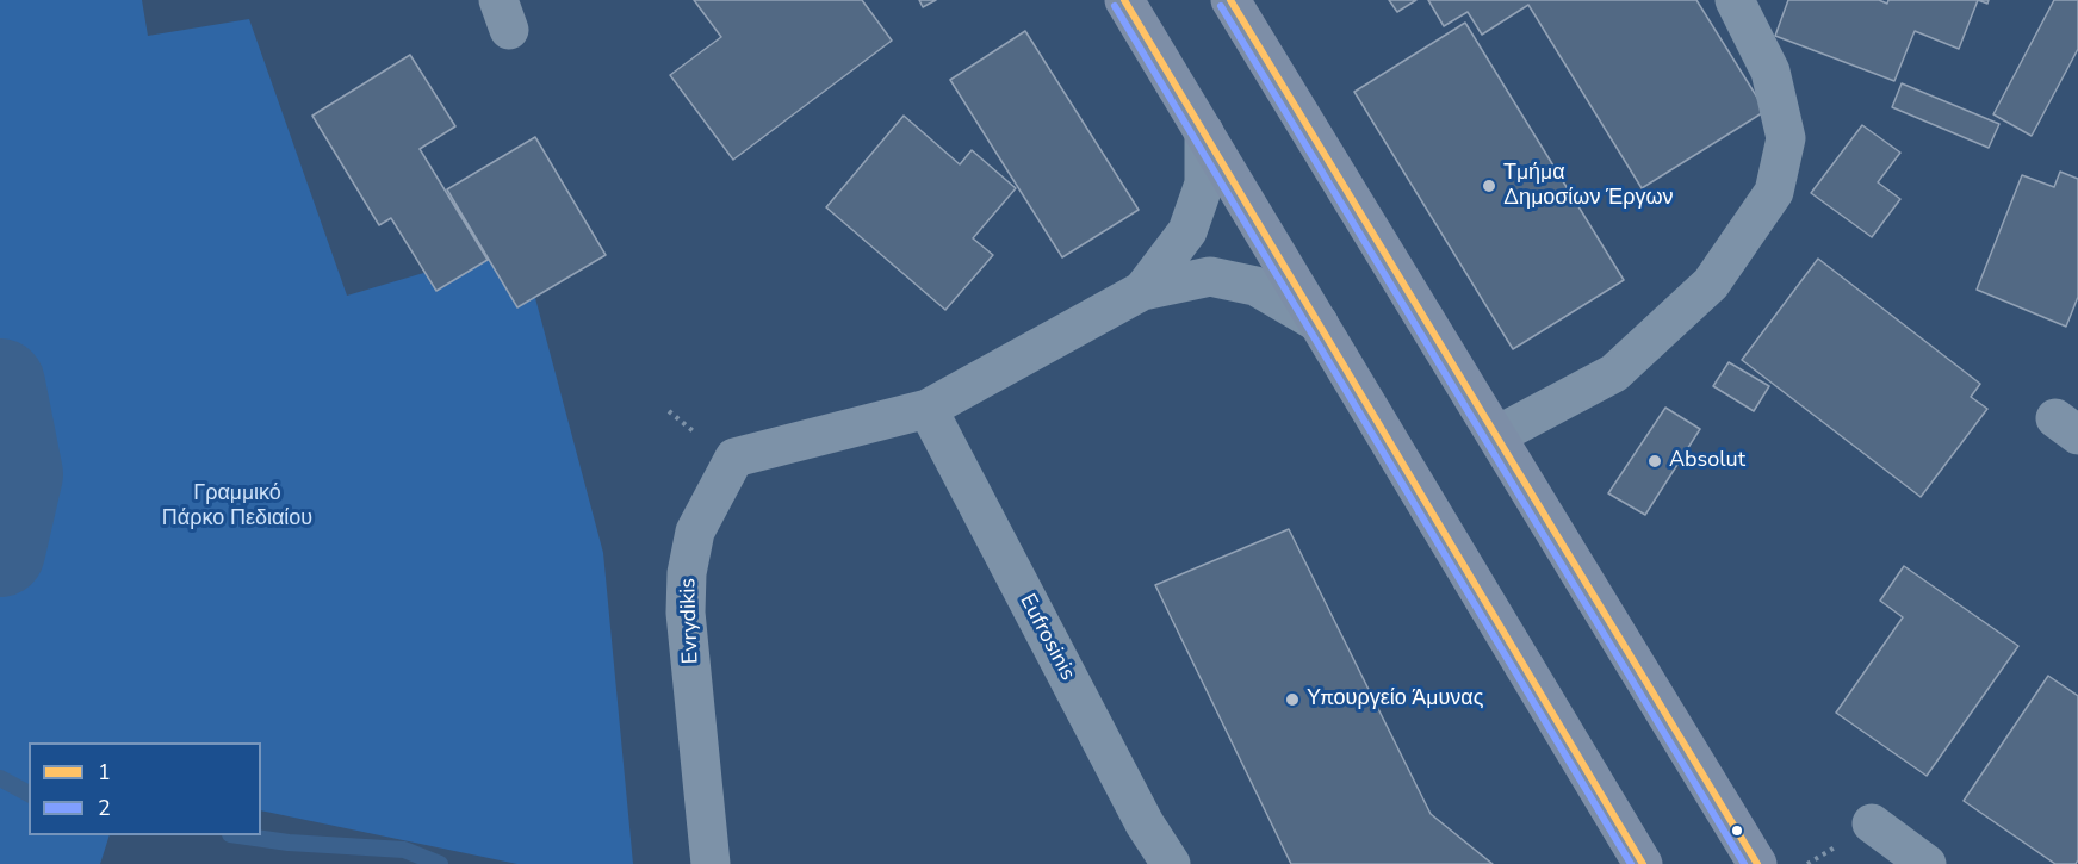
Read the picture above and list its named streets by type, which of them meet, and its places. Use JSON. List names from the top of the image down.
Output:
{
  "streets": {
    "street": ["Evrydikis", "Eufrosinis"]
  },
  "crossings": [
    ["Evrydikis", "Eufrosinis"]
  ],
  "parks": ["Γραμμικό Πάρκο Πεδιαίου"],
  "places": ["Τμήμα Δημοσίων Έργων", "Absolut", "Υπουργείο Άμυνας"],
  "lines": ["transit line 1", "transit line 2"],
  "legend": ["1", "2"]
}
